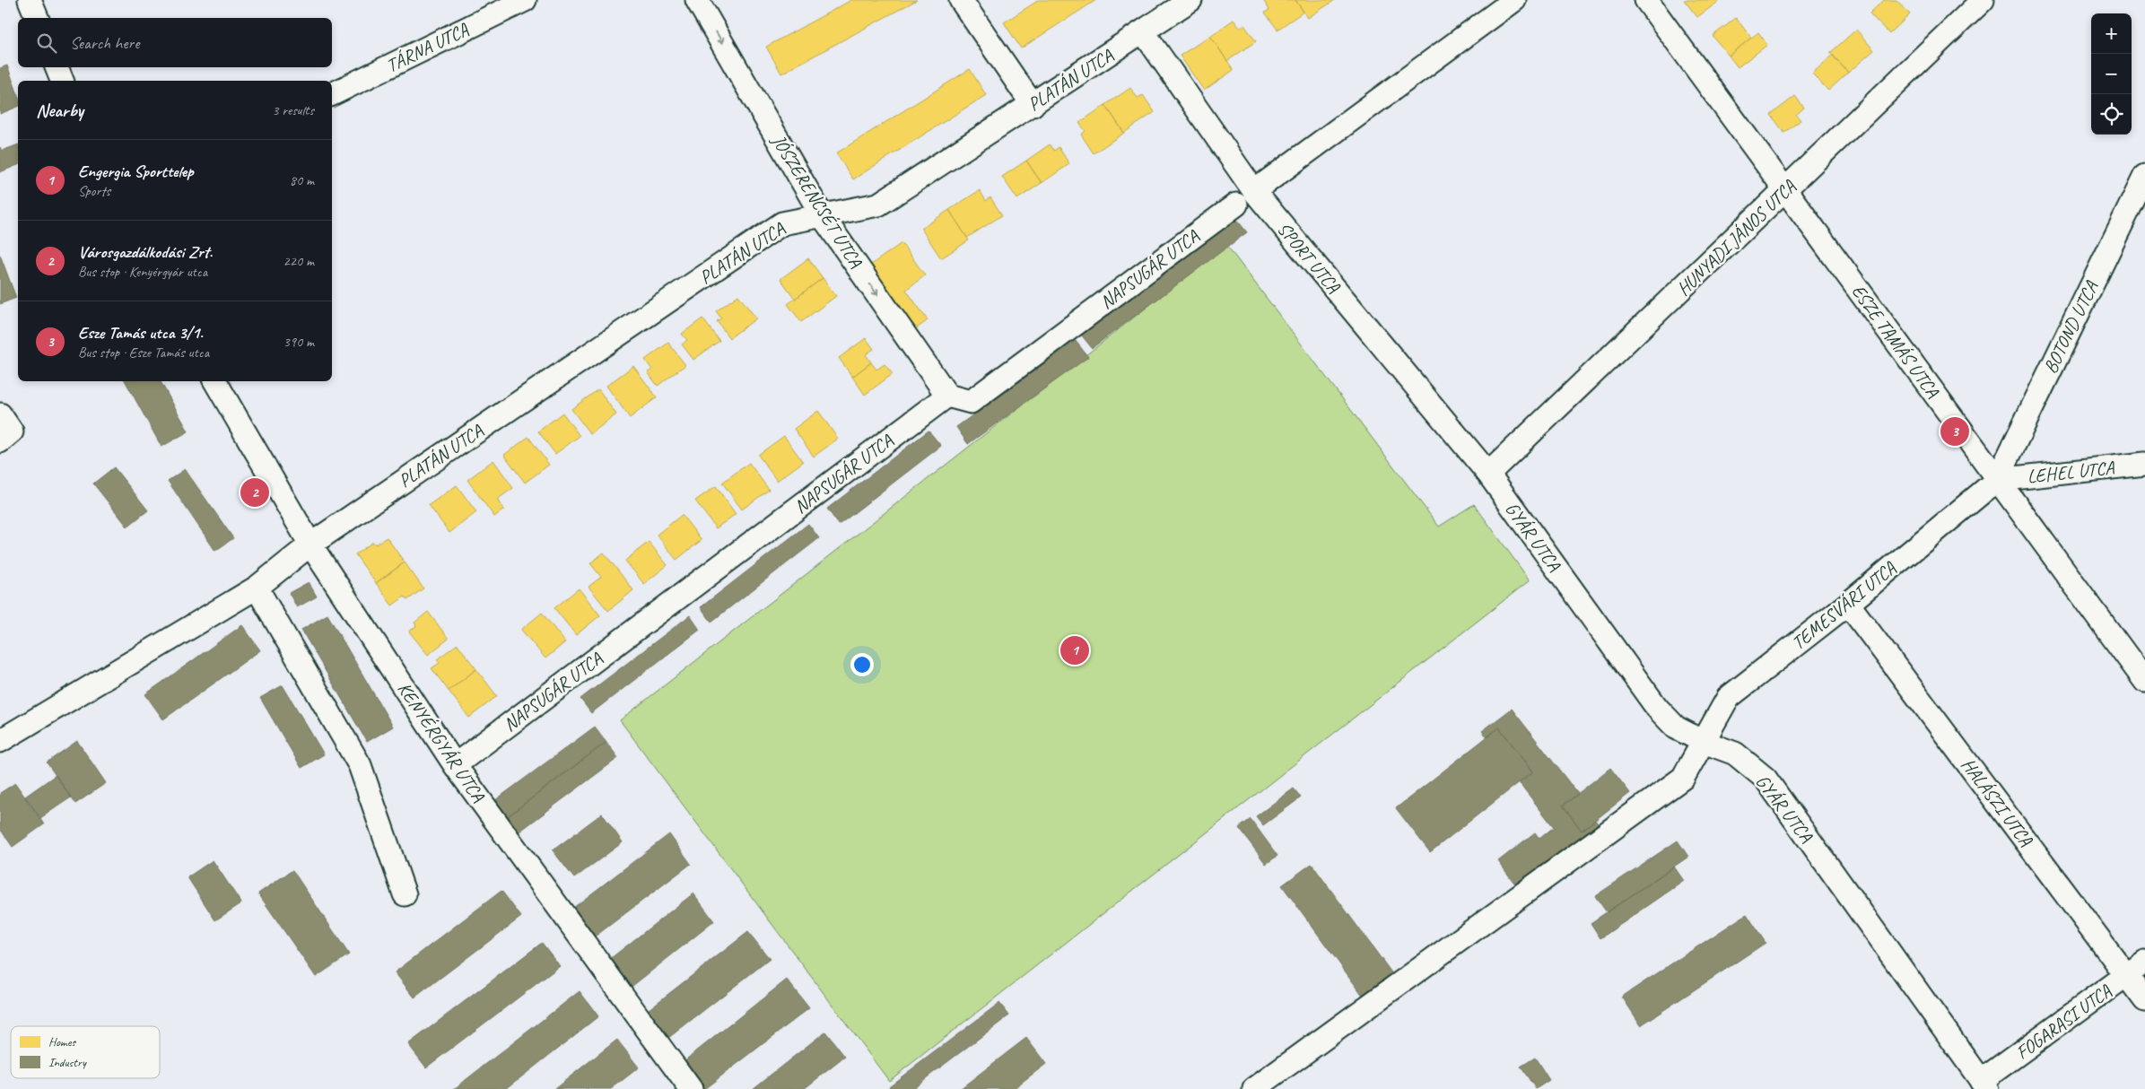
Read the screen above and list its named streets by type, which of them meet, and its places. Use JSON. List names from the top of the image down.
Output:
{
  "streets": {
    "street": [
      "TÁRNA UTCA",
      "PLATÁN UTCA",
      "JÓSZERENCSÉT UTCA",
      "HUNYADI JÁNOS UTCA",
      "SPORT UTCA",
      "NAPSUGÁR UTCA",
      "BOTOND UTCA",
      "ESZE TAMÁS UTCA",
      "LEHEL UTCA",
      "GYÁR UTCA",
      "TEMESVÁRI UTCA",
      "KENYÉRGYÁR UTCA",
      "HALÁSZI UTCA",
      "FOGARASI UTCA"
    ]
  },
  "crossings": [
    ["PLATÁN UTCA", "JÓSZERENCSÉT UTCA"],
    ["PLATÁN UTCA", "SPORT UTCA"],
    ["PLATÁN UTCA", "KENYÉRGYÁR UTCA"],
    ["JÓSZERENCSÉT UTCA", "NAPSUGÁR UTCA"],
    ["HUNYADI JÁNOS UTCA", "SPORT UTCA"],
    ["HUNYADI JÁNOS UTCA", "ESZE TAMÁS UTCA"],
    ["HUNYADI JÁNOS UTCA", "GYÁR UTCA"],
    ["SPORT UTCA", "GYÁR UTCA"],
    ["NAPSUGÁR UTCA", "KENYÉRGYÁR UTCA"],
    ["BOTOND UTCA", "ESZE TAMÁS UTCA"],
    ["BOTOND UTCA", "LEHEL UTCA"],
    ["BOTOND UTCA", "TEMESVÁRI UTCA"],
    ["ESZE TAMÁS UTCA", "LEHEL UTCA"],
    ["ESZE TAMÁS UTCA", "TEMESVÁRI UTCA"],
    ["LEHEL UTCA", "TEMESVÁRI UTCA"],
    ["GYÁR UTCA", "TEMESVÁRI UTCA"],
    ["GYÁR UTCA", "FOGARASI UTCA"],
    ["TEMESVÁRI UTCA", "HALÁSZI UTCA"],
    ["HALÁSZI UTCA", "FOGARASI UTCA"]
  ],
  "one_way": ["JÓSZERENCSÉT UTCA"],
  "legend": ["Homes", "Industry"],
  "page": {
    "map_buttons": ["+", "−"],
    "search": "Search here",
    "heading": ["Nearby", "3 results"],
    "list": [
      {
        "mark": "1",
        "name": "Engergia Sporttelep",
        "note": "Sports",
        "value": "80 m"
      },
      {
        "mark": "2",
        "name": "Városgazdálkodási Zrt.",
        "note": "Bus stop · Kenyérgyár utca",
        "value": "220 m"
      },
      {
        "mark": "3",
        "name": "Esze Tamás utca 3/1.",
        "note": "Bus stop · Esze Tamás utca",
        "value": "390 m"
      }
    ],
    "pins": ["3", "2", "1"]
  }
}
